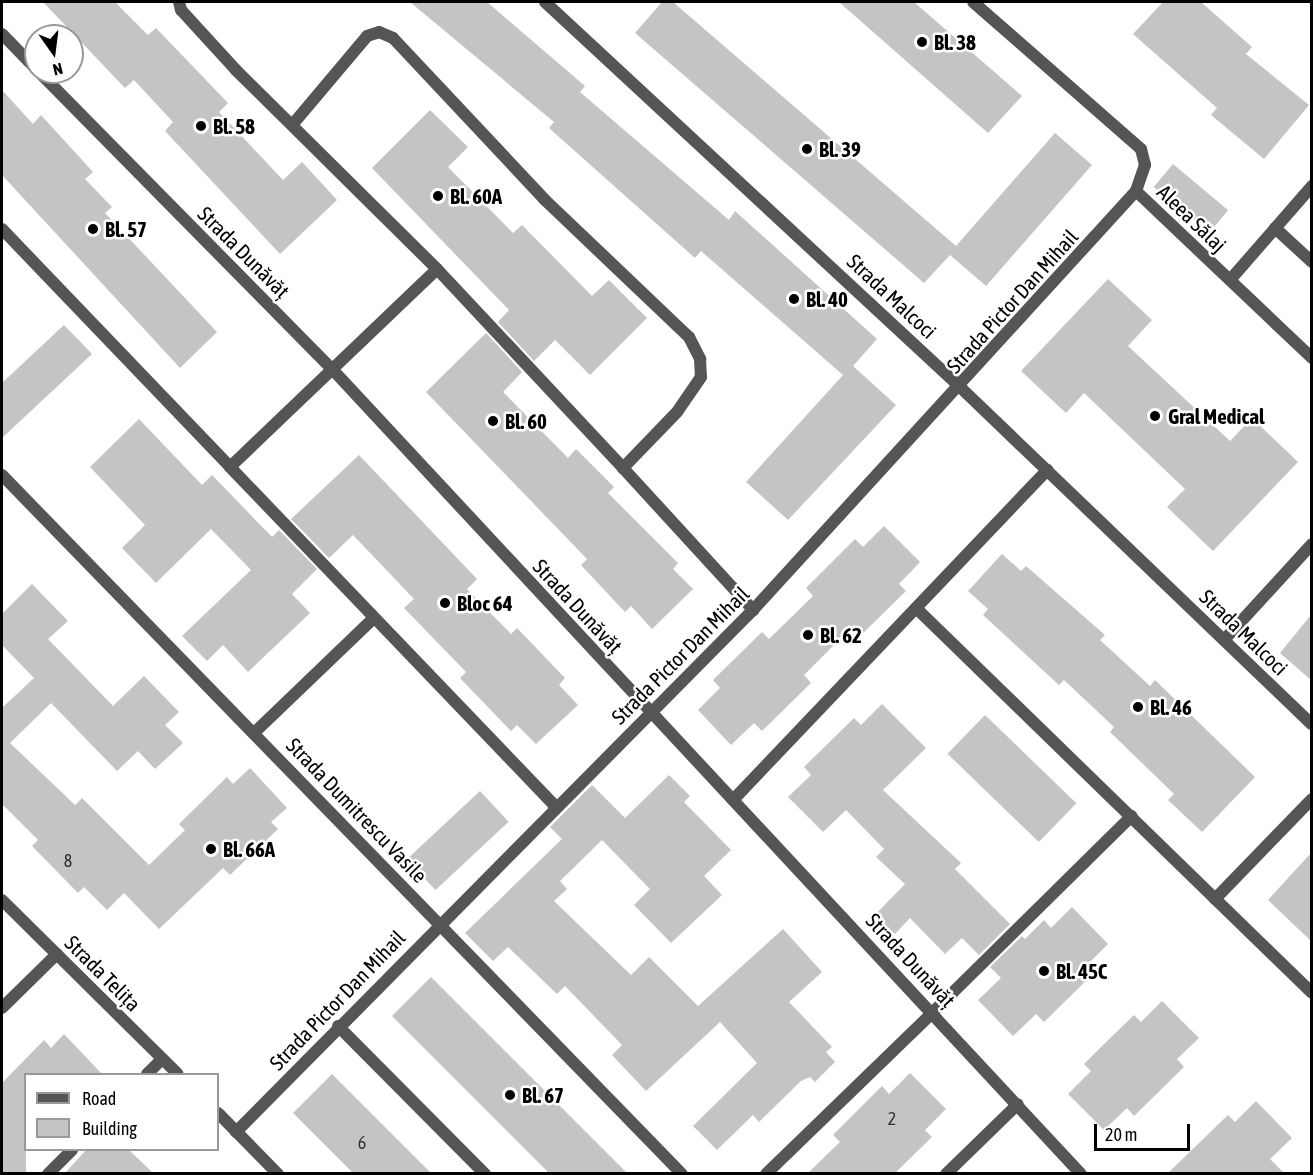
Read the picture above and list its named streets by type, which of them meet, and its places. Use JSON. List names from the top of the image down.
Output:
{
  "streets": {
    "street": [
      "Aleea Sălaj",
      "Strada Dunăvăț",
      "Strada Malcoci",
      "Strada Pictor Dan Mihail",
      "Strada Dumitrescu Vasile",
      "Strada Telița"
    ]
  },
  "crossings": [
    ["Aleea Sălaj", "Strada Pictor Dan Mihail"],
    ["Strada Dunăvăț", "Strada Pictor Dan Mihail"],
    ["Strada Malcoci", "Strada Pictor Dan Mihail"],
    ["Strada Pictor Dan Mihail", "Strada Dumitrescu Vasile"]
  ],
  "places": [
    "Bl. 38",
    "Bl. 58",
    "Bl. 39",
    "Bl. 60A",
    "Bl. 57",
    "Bl. 40",
    "Gral Medical",
    "Bl. 60",
    "Bloc 64",
    "Bl. 62",
    "Bl. 46",
    "Bl. 66A",
    "Bl. 45C",
    "Bl. 67"
  ],
  "house_numbers": ["8", "2", "6"],
  "legend": ["Road", "Building"],
  "scale_bar": "20 m",
  "north": "bottom"
}
